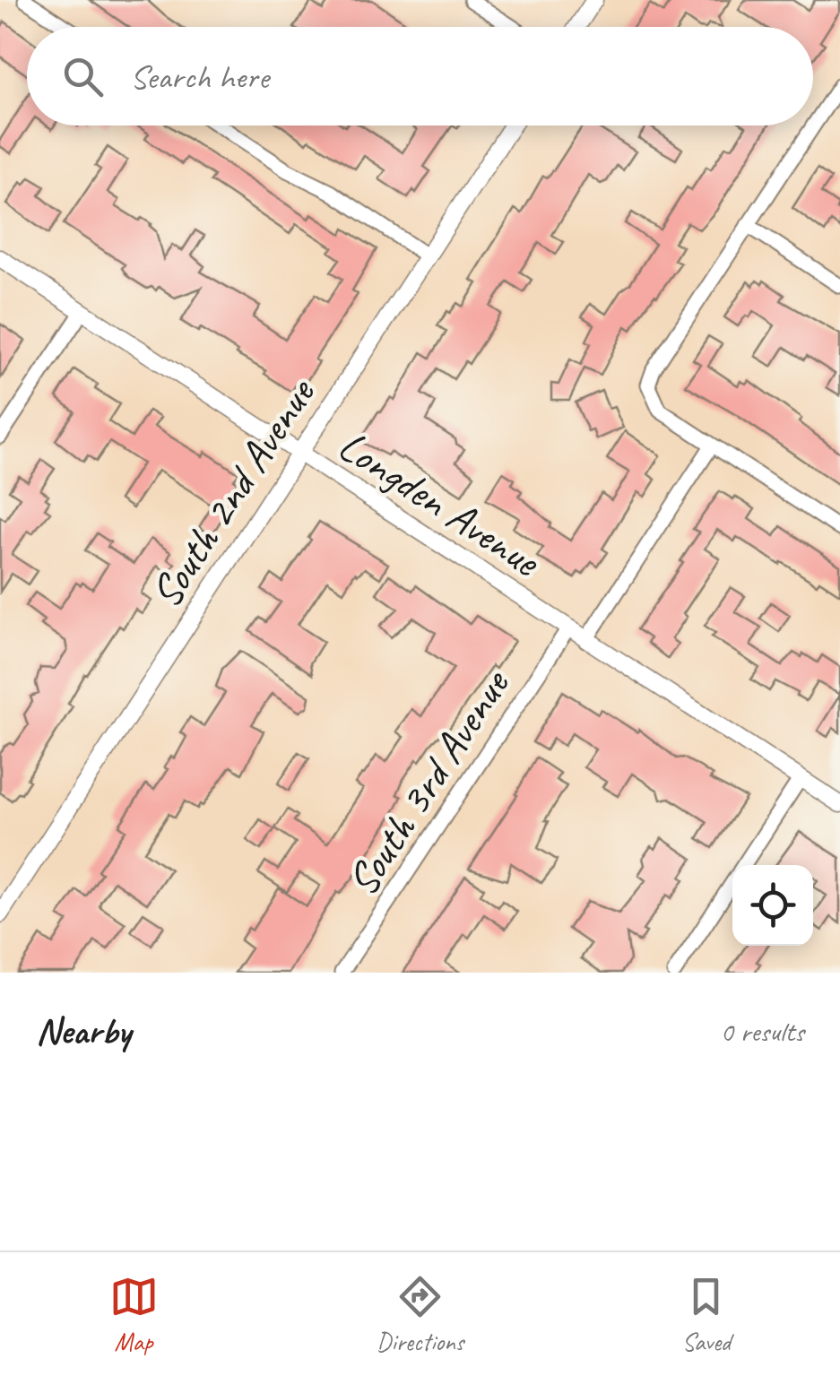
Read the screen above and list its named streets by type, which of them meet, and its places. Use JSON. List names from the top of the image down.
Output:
{
  "streets": {
    "street": ["South 2nd Avenue", "Longden Avenue", "South 3rd Avenue"]
  },
  "crossings": [
    ["South 2nd Avenue", "Longden Avenue"],
    ["Longden Avenue", "South 3rd Avenue"]
  ],
  "page": {
    "search": "Search here",
    "heading": ["Nearby", "0 results"],
    "nav": ["Map", "Directions", "Saved"]
  }
}
